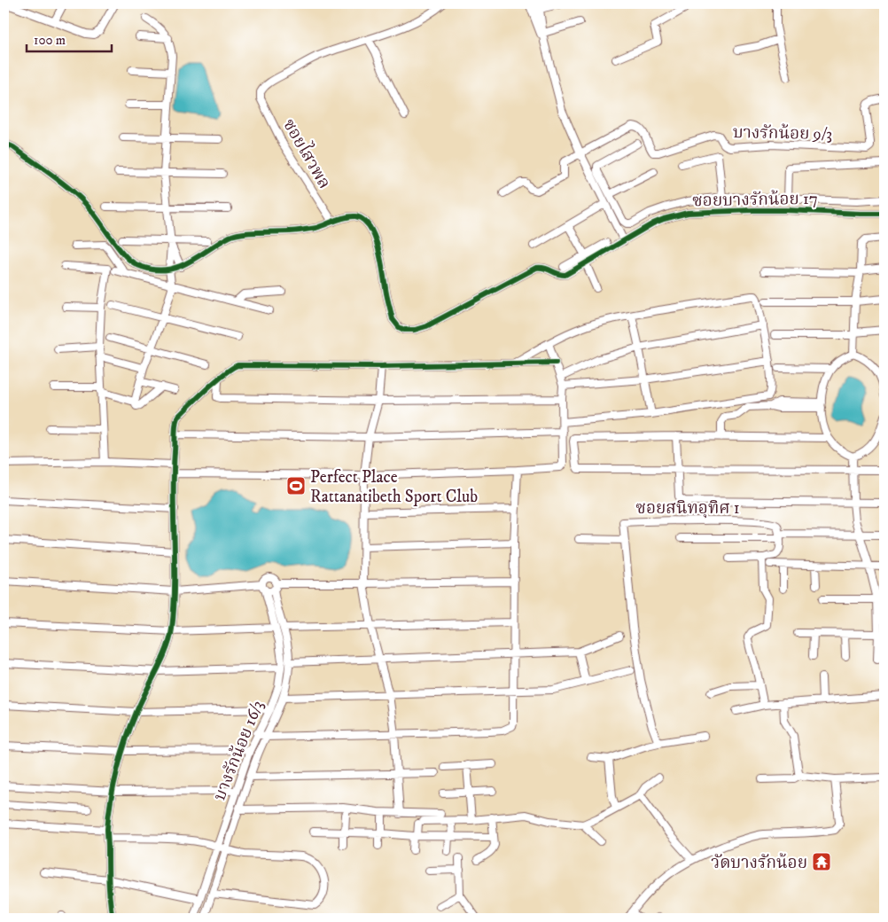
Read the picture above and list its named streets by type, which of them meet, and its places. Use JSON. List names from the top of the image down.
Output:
{
  "streets": {
    "street": [
      "บางรักน้อย 9/3",
      "ซอยไสวพล",
      "ซอยบางรักน้อย 17",
      "ซอยสนิทอุทิศ 1",
      "บางรักน้อย 16/3"
    ]
  },
  "crossings": [
    ["ซอยไสวพล", "ซอยบางรักน้อย 17"]
  ],
  "places": {
    "sports": ["Perfect Place Rattanatibeth Sport Club"],
    "temple": ["วัดบางรักน้อย"]
  },
  "scale_bar": "100 m"
}
